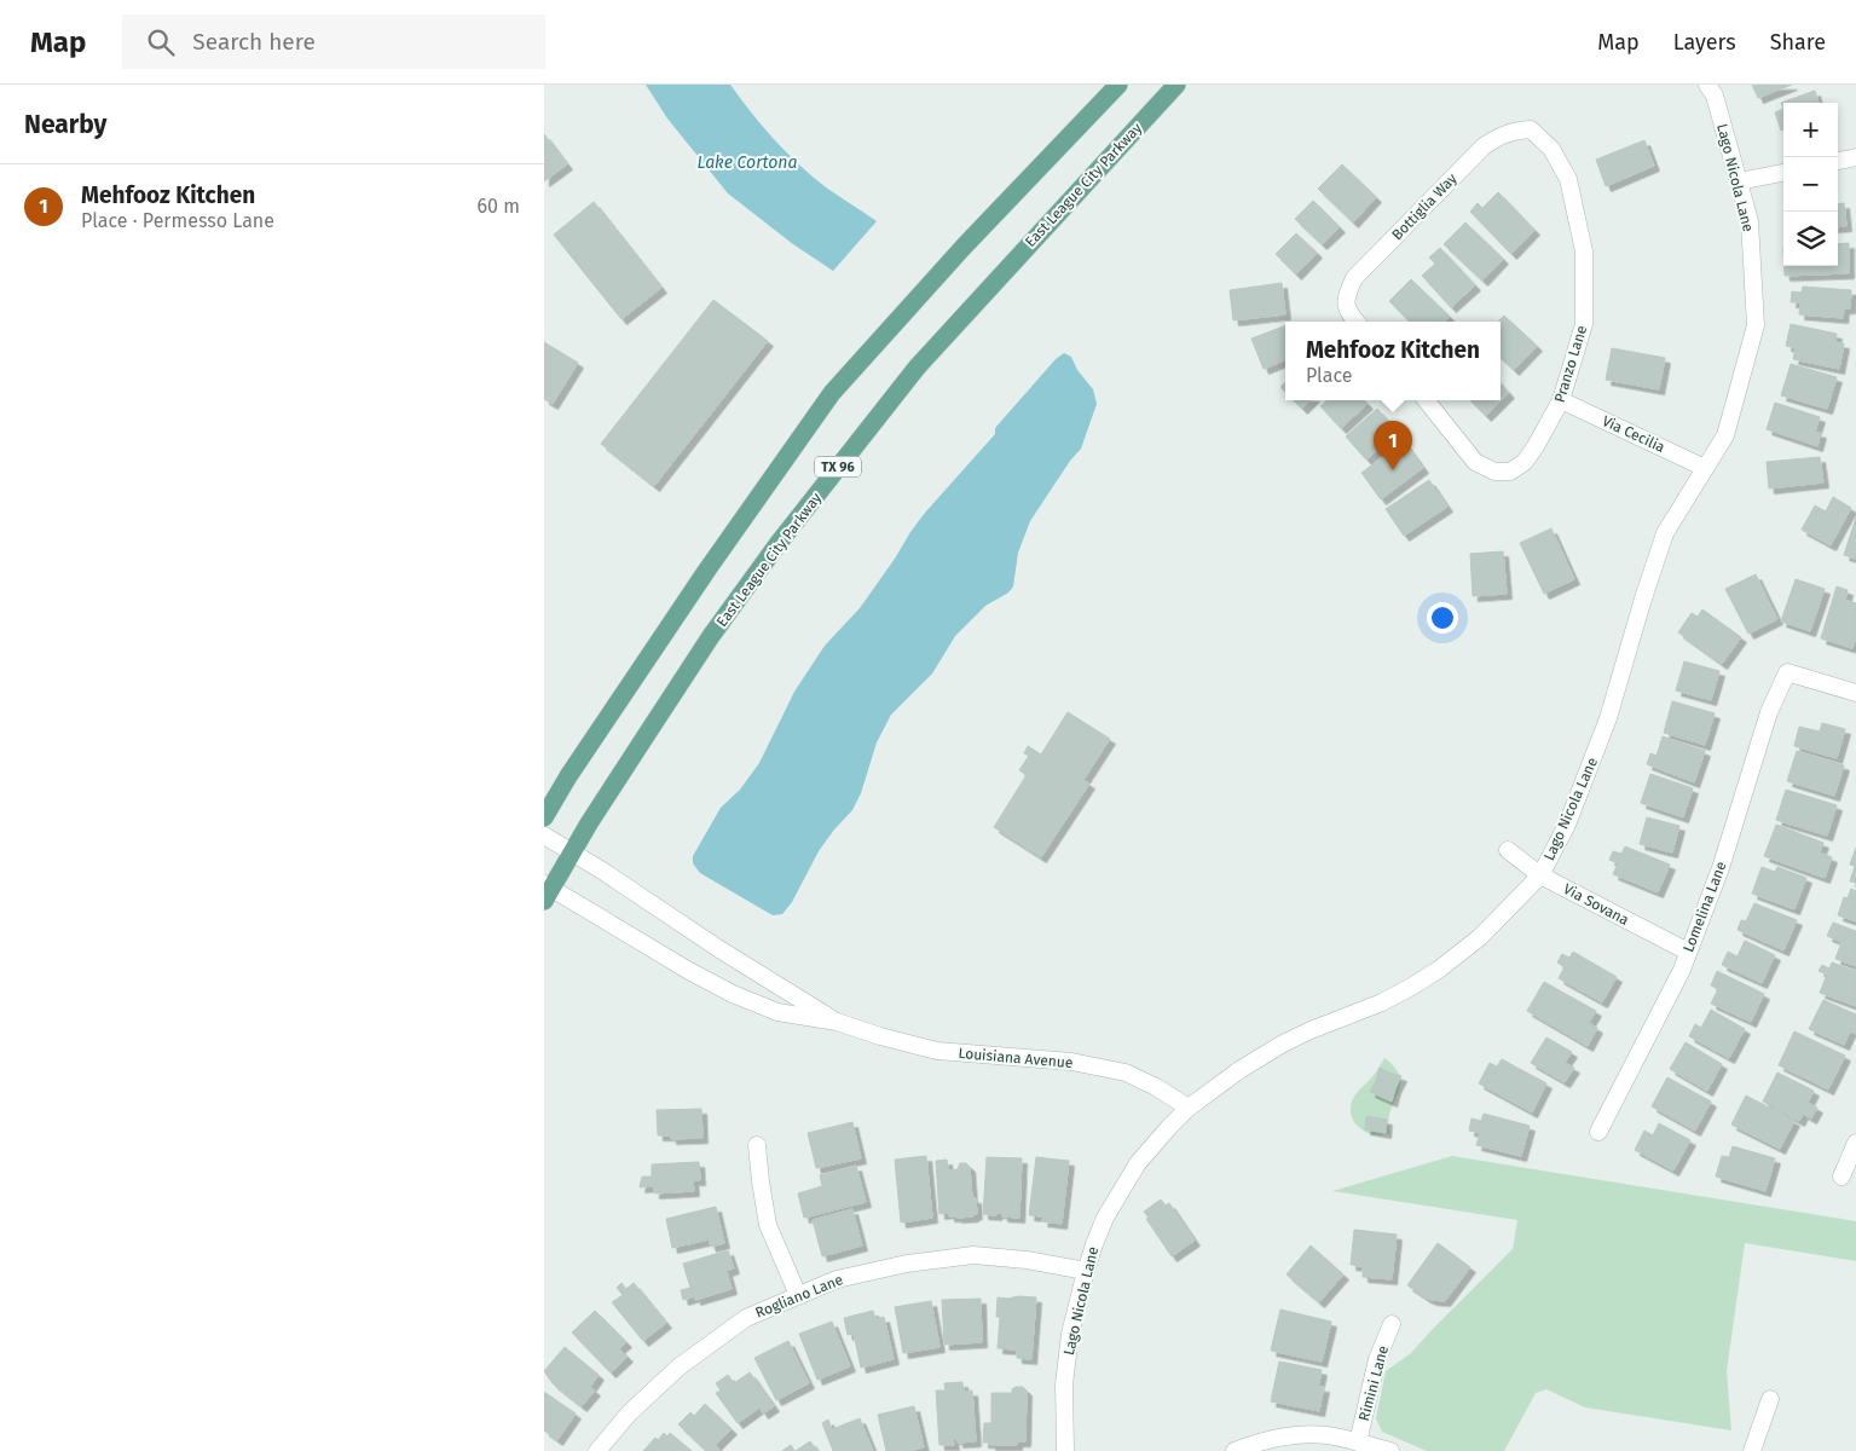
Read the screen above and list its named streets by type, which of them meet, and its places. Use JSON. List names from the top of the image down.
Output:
{
  "streets": {
    "main road": ["East League City Parkway", "TX 96"],
    "street": [
      "Lago Nicola Lane",
      "Bottiglia Way",
      "Pranzo Lane",
      "Via Cecilia",
      "Via Sovana",
      "Lomelina Lane",
      "Louisiana Avenue",
      "Rogliano Lane",
      "Rimini Lane"
    ]
  },
  "crossings": [
    ["Lago Nicola Lane", "Via Cecilia"],
    ["Lago Nicola Lane", "Via Sovana"],
    ["Lago Nicola Lane", "Louisiana Avenue"],
    ["Lago Nicola Lane", "Rogliano Lane"],
    ["East League City Parkway", "Louisiana Avenue"],
    ["Bottiglia Way", "Pranzo Lane"],
    ["Pranzo Lane", "Via Cecilia"],
    ["Via Sovana", "Lomelina Lane"]
  ],
  "water": ["Lake Cortona"],
  "page": {
    "header": "Map",
    "search": "Search here",
    "nav": ["Map", "Layers", "Share"],
    "heading": "Nearby",
    "map_buttons": ["+", "−"],
    "list": [
      {
        "mark": "1",
        "name": "Mehfooz Kitchen",
        "note": "Place · Permesso Lane",
        "value": "60 m"
      }
    ],
    "popup": ["Mehfooz Kitchen", "Place"],
    "pins": "1"
  }
}
